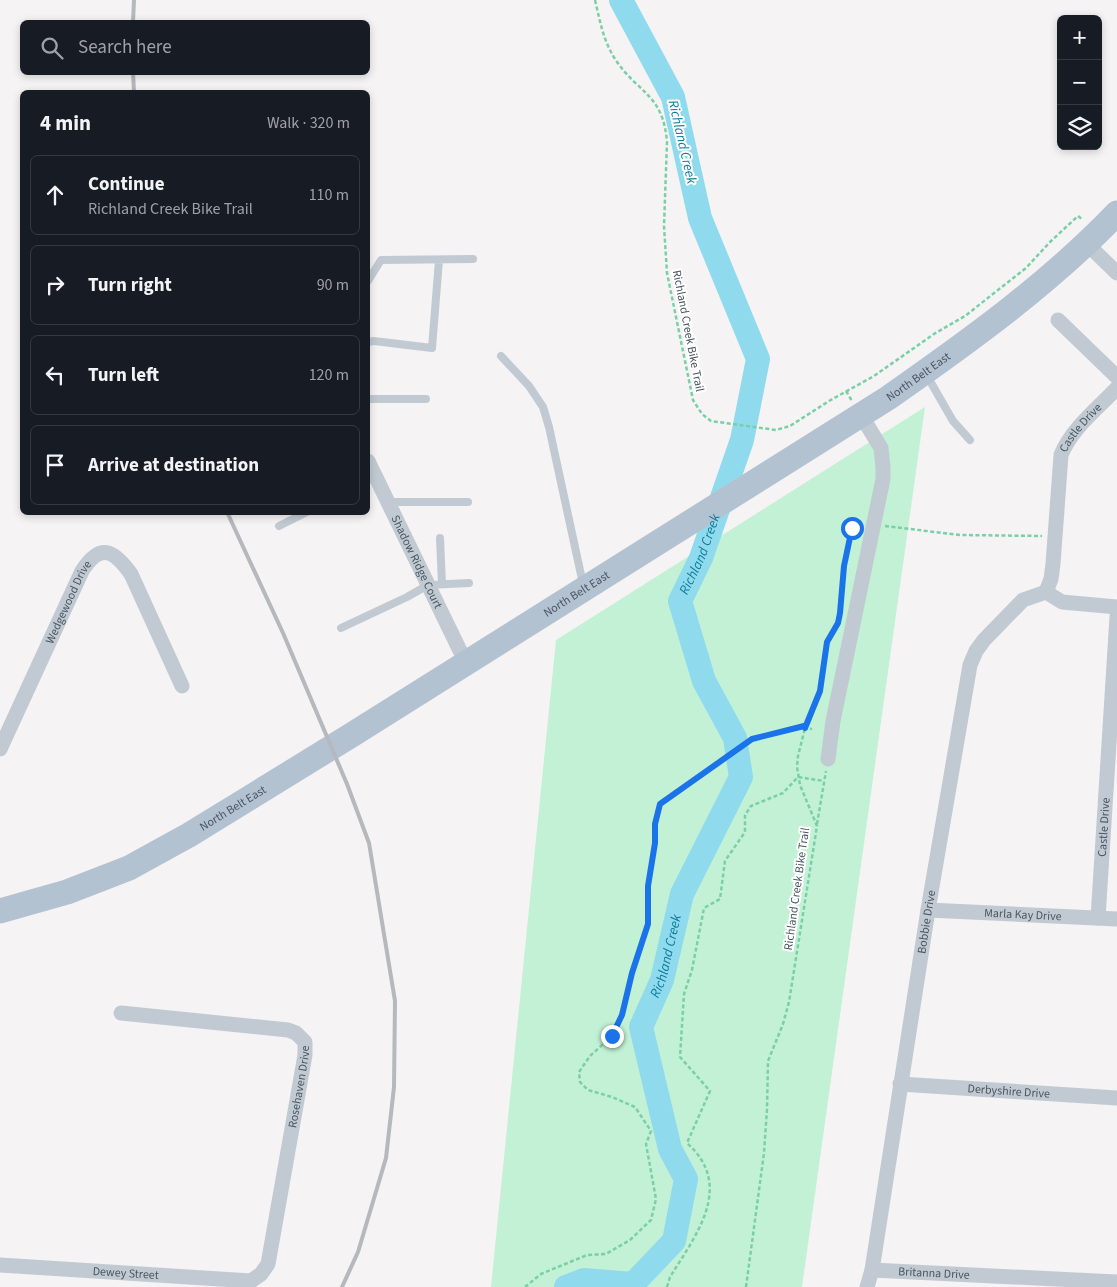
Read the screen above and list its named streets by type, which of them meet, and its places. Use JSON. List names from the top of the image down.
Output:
{
  "streets": {
    "main road": ["North Belt East"],
    "street": [
      "Castle Drive",
      "Shadow Ridge Court",
      "Wedgewood Drive",
      "Marla Kay Drive",
      "Bobbie Drive",
      "Rosehaven Drive",
      "Derbyshire Drive",
      "Dewey Street",
      "Britanna Drive"
    ],
    "path": ["Richland Creek Bike Trail"]
  },
  "crossings": [
    ["Richland Creek Bike Trail", "Castle Drive"],
    ["North Belt East", "Shadow Ridge Court"],
    ["Castle Drive", "Marla Kay Drive"],
    ["Castle Drive", "Bobbie Drive"],
    ["Marla Kay Drive", "Bobbie Drive"],
    ["Bobbie Drive", "Derbyshire Drive"],
    ["Bobbie Drive", "Britanna Drive"],
    ["Rosehaven Drive", "Dewey Street"]
  ],
  "water": ["Richland Creek"],
  "page": {
    "map_buttons": ["+", "−"],
    "search": "Search here",
    "heading": ["4 min", "Walk · 320 m"],
    "list": [
      ["Continue", "Richland Creek Bike Trail", "110 m"],
      ["Turn right", "90 m"],
      ["Turn left", "120 m"],
      "Arrive at destination"
    ]
  }
}
